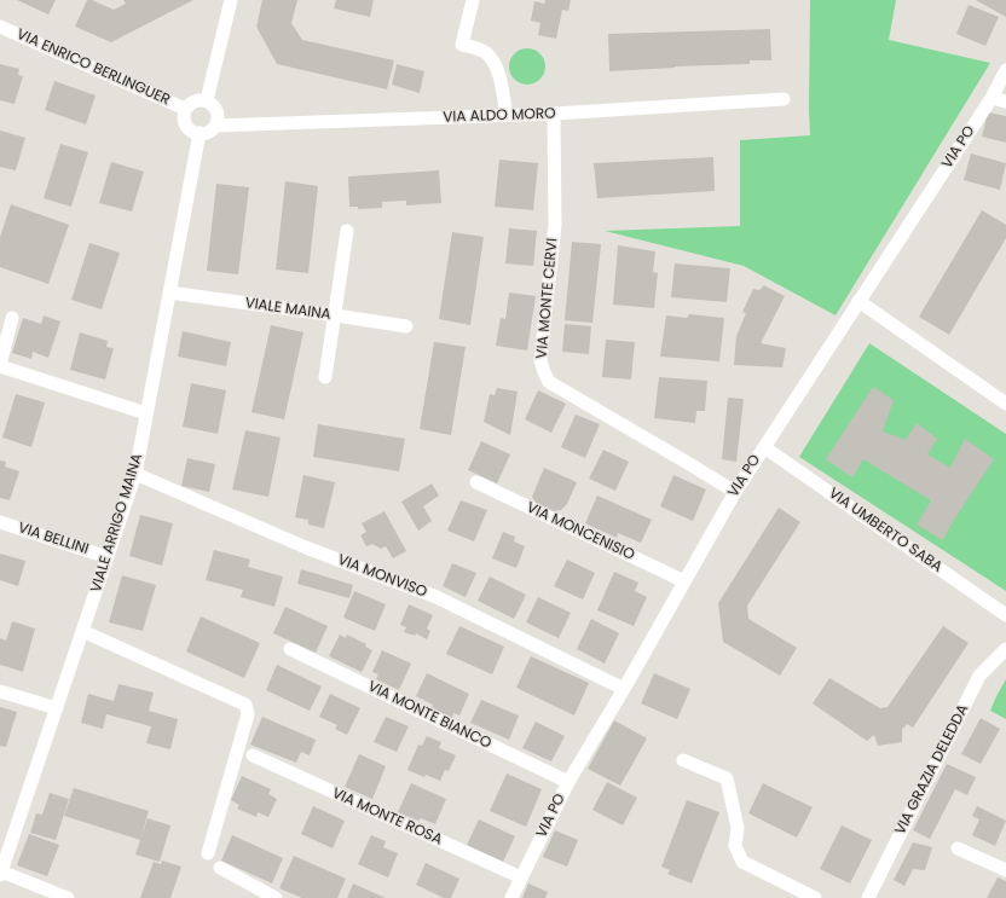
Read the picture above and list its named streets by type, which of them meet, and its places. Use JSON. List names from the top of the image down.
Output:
{
  "streets": {
    "street": [
      "VIA ENRICO BERLINGUER",
      "VIA ALDO MORO",
      "VIA PO",
      "VIA MONTE CERVI",
      "VIALE MAINA",
      "VIALE ARRIGO MAINA",
      "VIA UMBERTO SABA",
      "VIA MONCENISIO",
      "VIA BELLINI",
      "VIA MONVISO",
      "VIA MONTE BIANCO",
      "VIA GRAZIA DELEDDA",
      "VIA MONTE ROSA"
    ]
  },
  "crossings": [
    ["VIA ENRICO BERLINGUER", "VIA ALDO MORO"],
    ["VIA ENRICO BERLINGUER", "VIALE ARRIGO MAINA"],
    ["VIA ALDO MORO", "VIA MONTE CERVI"],
    ["VIA ALDO MORO", "VIALE ARRIGO MAINA"],
    ["VIA PO", "VIA MONTE CERVI"],
    ["VIA PO", "VIA UMBERTO SABA"],
    ["VIA PO", "VIA MONCENISIO"],
    ["VIA PO", "VIA MONVISO"],
    ["VIA PO", "VIA MONTE BIANCO"],
    ["VIA PO", "VIA MONTE ROSA"],
    ["VIALE MAINA", "VIALE ARRIGO MAINA"],
    ["VIALE ARRIGO MAINA", "VIA BELLINI"],
    ["VIALE ARRIGO MAINA", "VIA MONVISO"]
  ]
}
